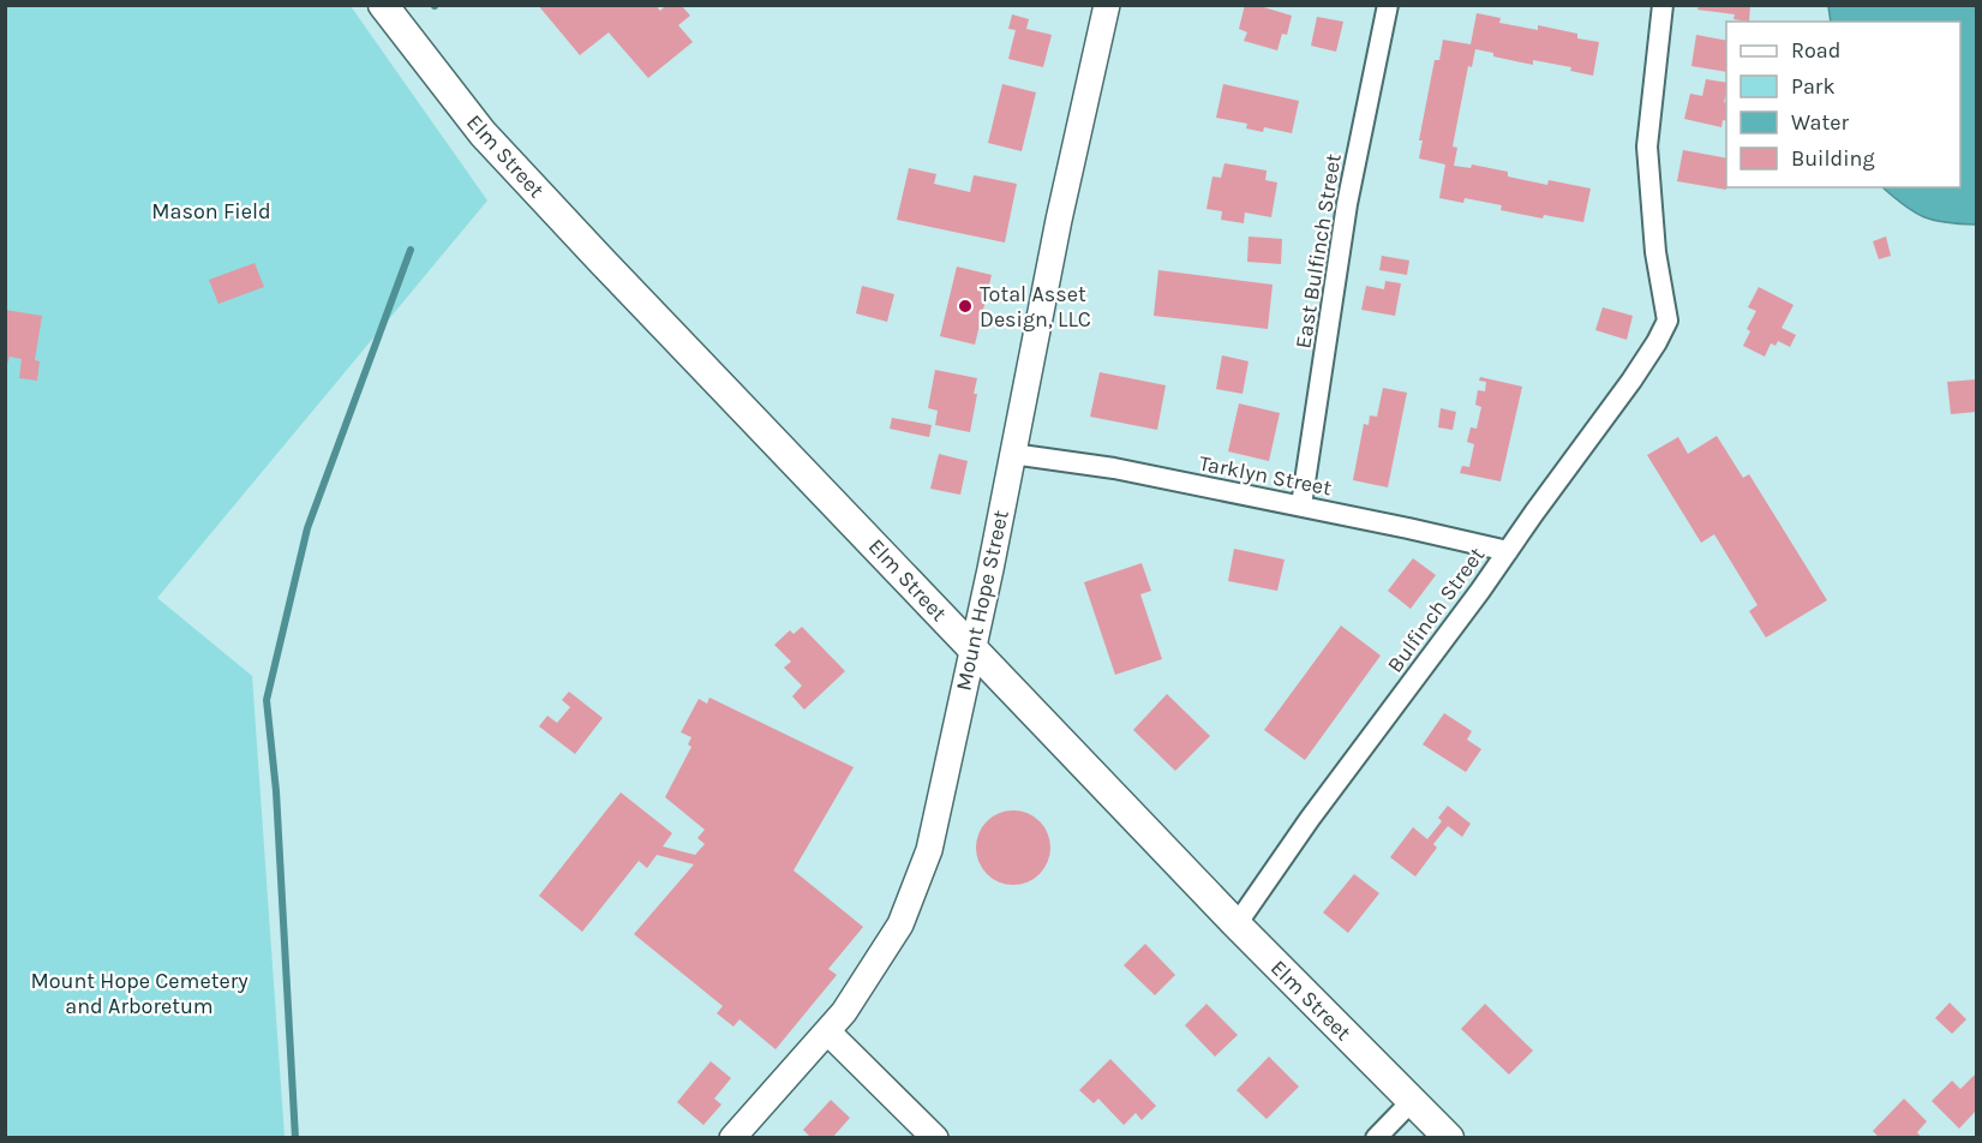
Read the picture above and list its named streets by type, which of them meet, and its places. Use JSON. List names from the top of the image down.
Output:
{
  "streets": {
    "main road": ["Elm Street"],
    "street": [
      "East Bulfinch Street",
      "Tarklyn Street",
      "Mount Hope Street",
      "Bulfinch Street"
    ]
  },
  "crossings": [
    ["Elm Street", "Mount Hope Street"],
    ["Elm Street", "Bulfinch Street"],
    ["East Bulfinch Street", "Tarklyn Street"],
    ["Tarklyn Street", "Mount Hope Street"],
    ["Tarklyn Street", "Bulfinch Street"]
  ],
  "parks": ["Mason Field", "Mount Hope Cemetery and Arboretum"],
  "places": ["Total Asset Design, LLC"],
  "legend": [
    "Road",
    "Park",
    "Water",
    "Building"
  ]
}
